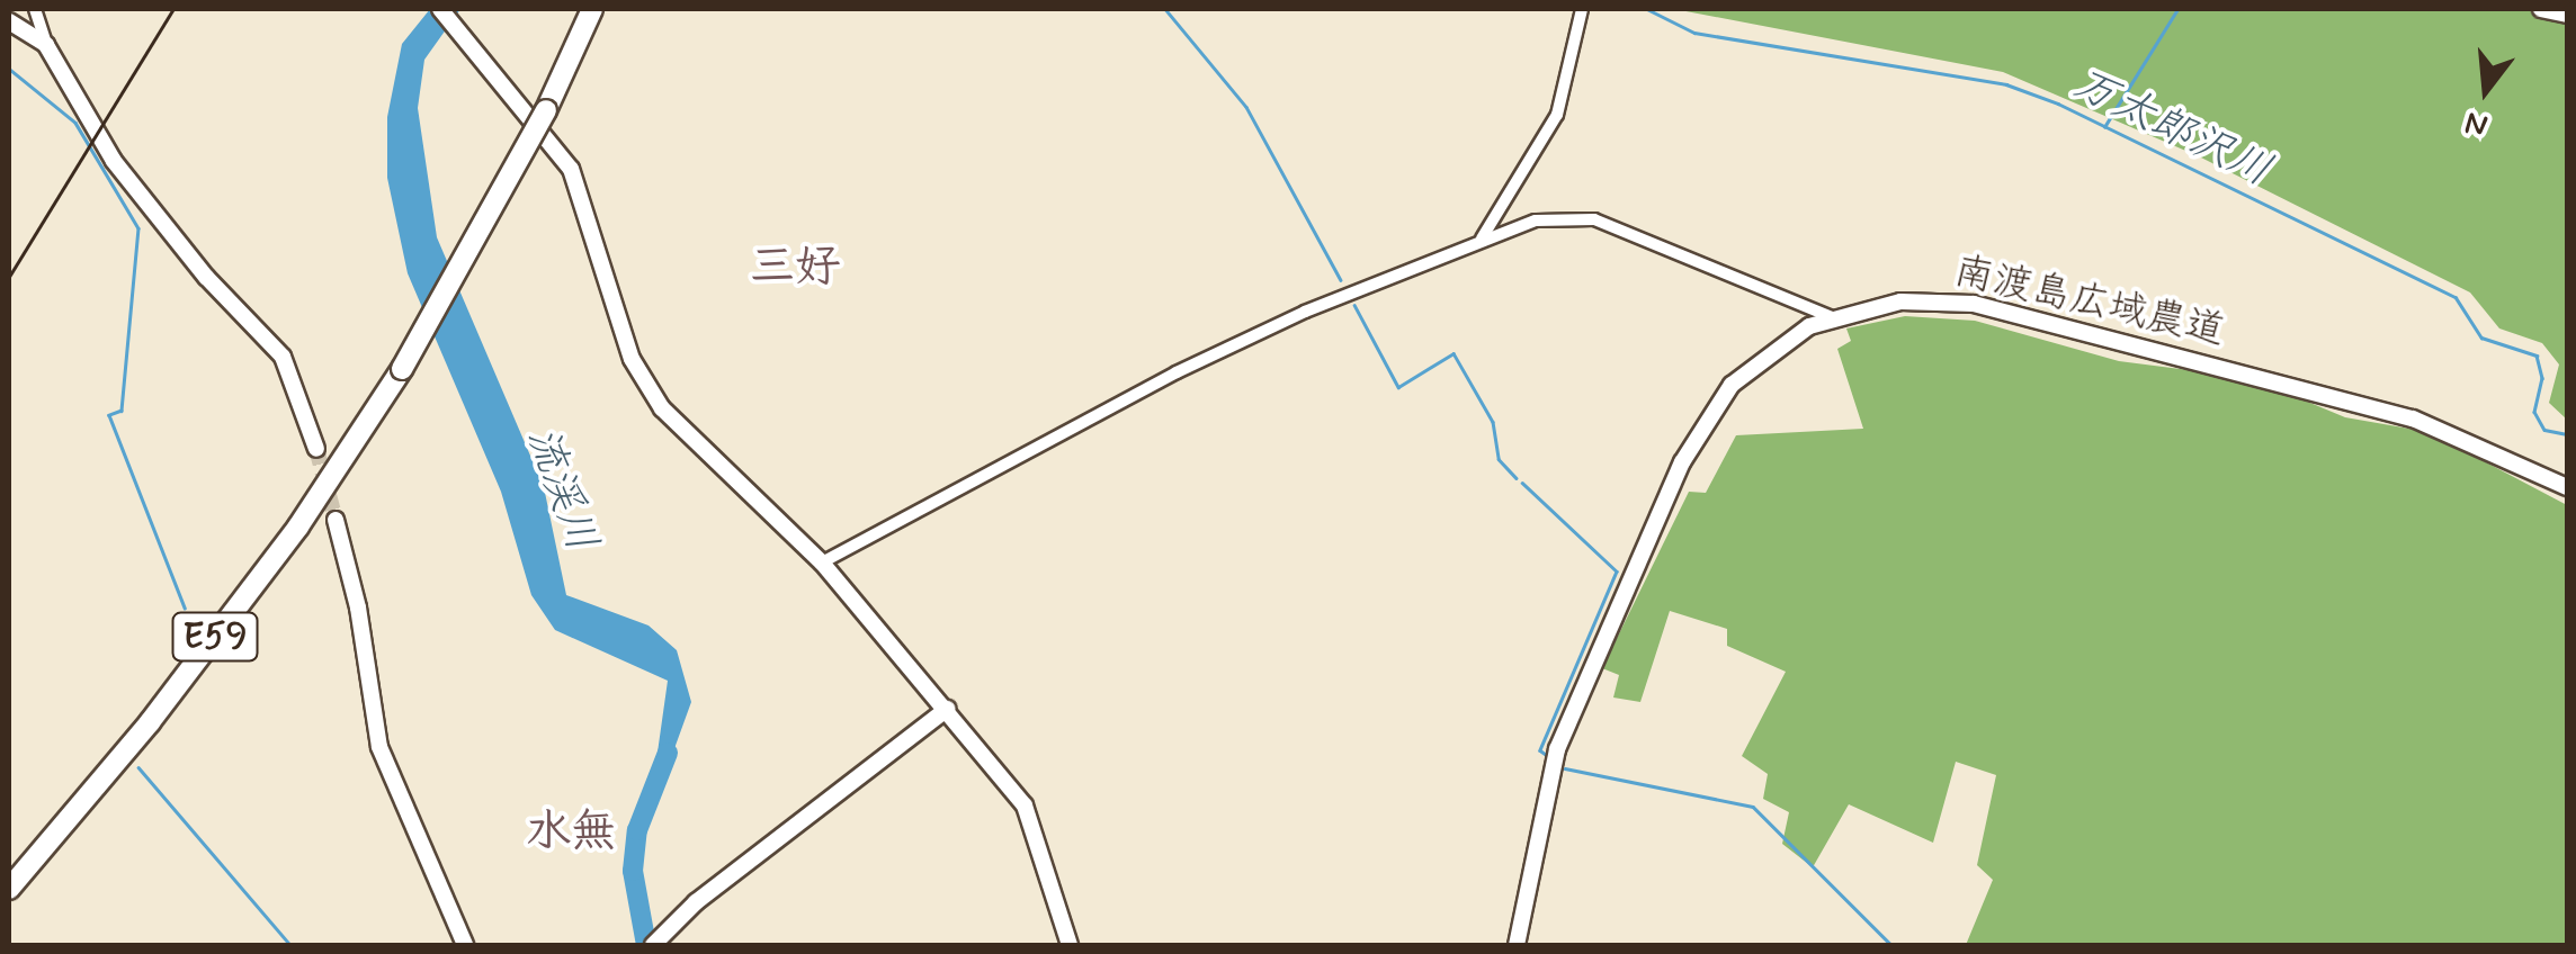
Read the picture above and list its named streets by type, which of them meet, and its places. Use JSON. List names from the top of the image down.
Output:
{
  "streets": {
    "highway": ["E59"],
    "street": ["南渡島広域農道"]
  },
  "districts": ["三好", "水無"],
  "water": ["万太郎沢川", "流渓川"],
  "north": "bottom"
}
